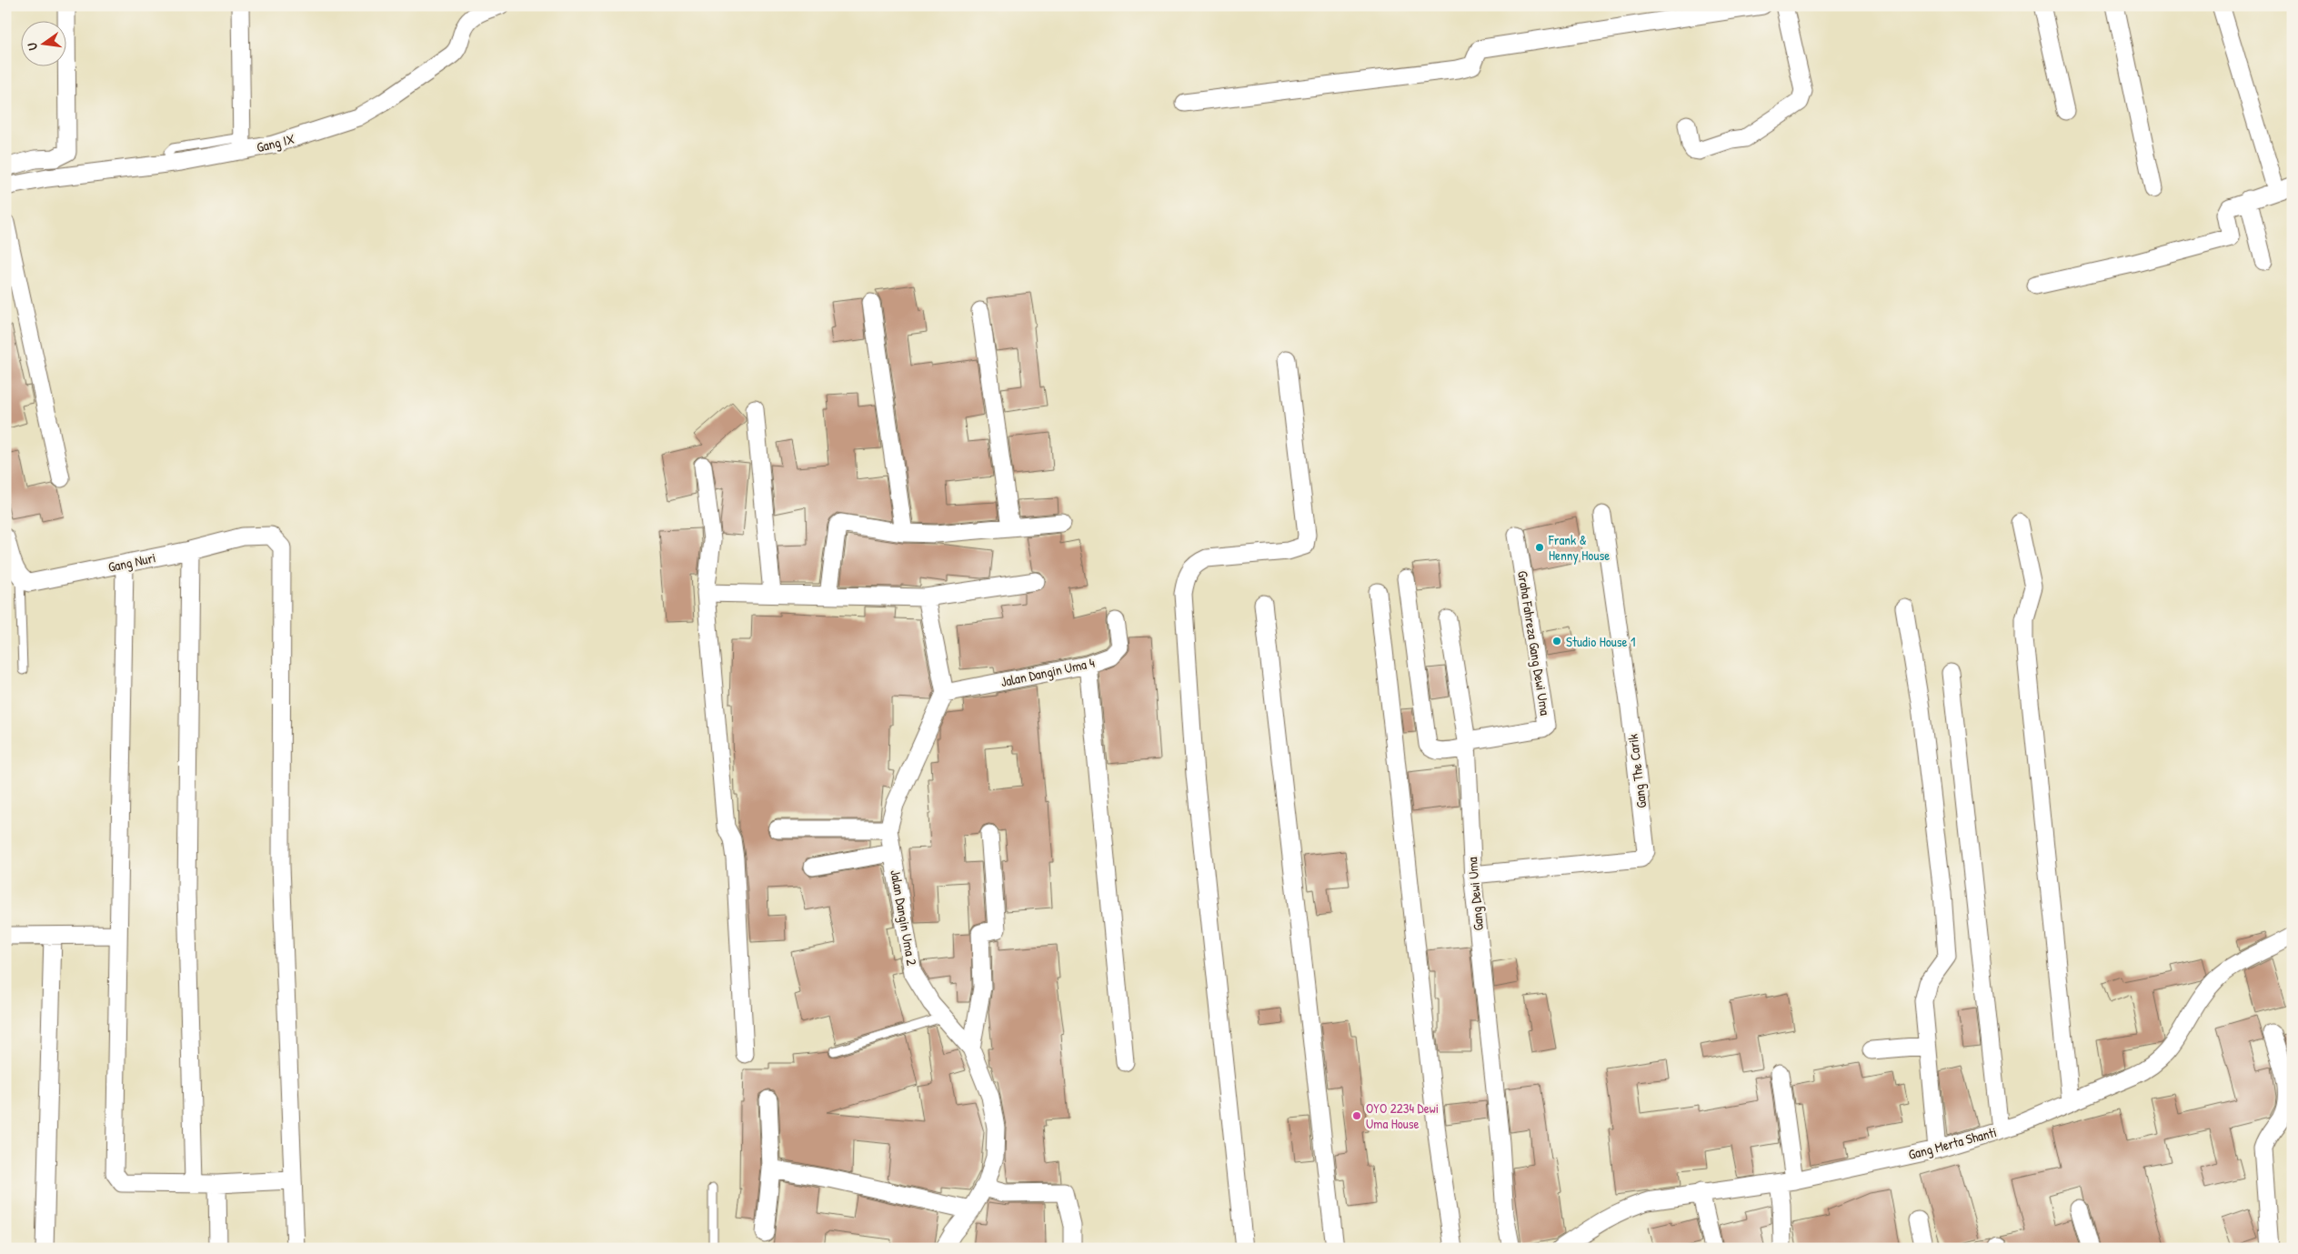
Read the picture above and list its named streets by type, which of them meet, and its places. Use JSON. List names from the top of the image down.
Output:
{
  "streets": {
    "street": [
      "Gang IX",
      "Gang Nuri",
      "Graha Fahreza Gang Dewi Uma",
      "Jalan Dangin Uma 4",
      "Gang The Carik",
      "Gang Dewi Uma",
      "Jalan Dangin Uma 2",
      "Gang Merta Shanti"
    ]
  },
  "crossings": [
    ["Graha Fahreza Gang Dewi Uma", "Gang Dewi Uma"],
    ["Jalan Dangin Uma 4", "Jalan Dangin Uma 2"],
    ["Gang The Carik", "Gang Dewi Uma"]
  ],
  "places": ["Frank & Henny House", "Studio House 1", "OYO 2234 Dewi Uma House"],
  "north": "left"
}
